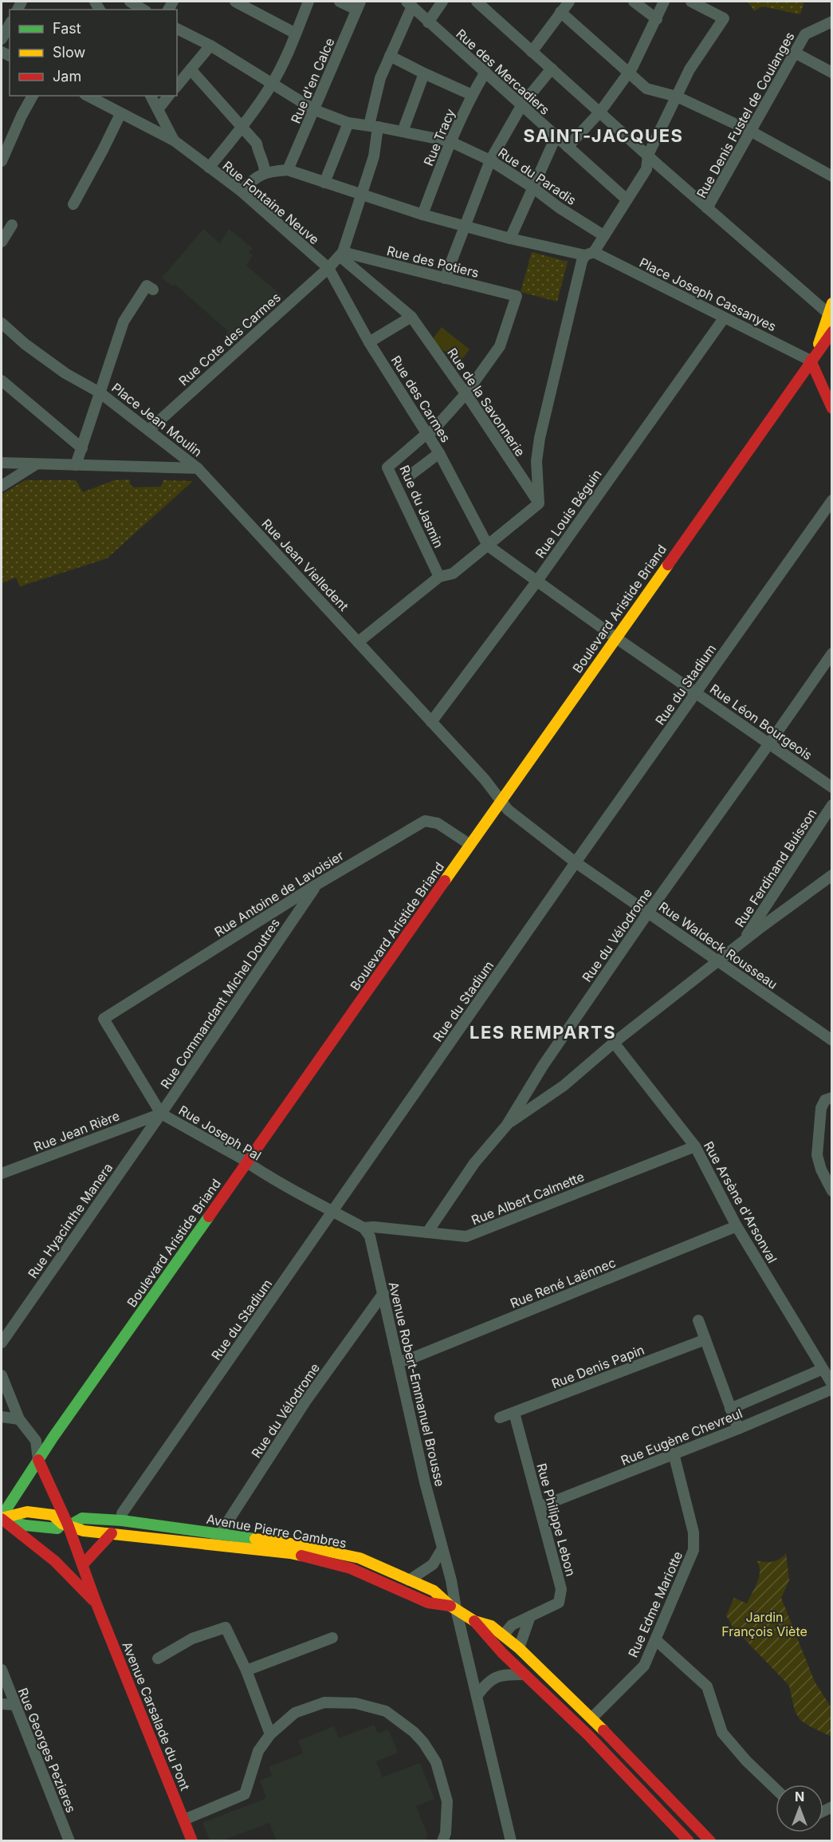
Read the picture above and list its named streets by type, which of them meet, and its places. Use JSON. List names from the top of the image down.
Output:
{
  "streets": {
    "main road": ["Boulevard Aristide Briand", "Avenue Pierre Cambres", "Avenue Carsalade du Pont"],
    "street": [
      "Rue des Mercadiers",
      "Rue d'en Calce",
      "Rue Denis Fustel de Coulanges",
      "Rue Tracy",
      "Rue du Paradis",
      "Rue Fontaine Neuve",
      "Rue des Potiers",
      "Place Joseph Cassanyes",
      "Rue Cote des Carmes",
      "Rue des Carmes",
      "Rue de la Savonnerie",
      "Place Jean Moulin",
      "Rue du Jasmin",
      "Rue Louis Béguin",
      "Rue Jean Vielledent",
      "Rue du Stadium",
      "Rue Léon Bourgeois",
      "Rue Ferdinand Buisson",
      "Rue Antoine de Lavoisier",
      "Rue du Vélodrome",
      "Rue Waldeck Rousseau",
      "Rue Commandant Michel Doutres",
      "Rue Jean Rière",
      "Rue Joseph Pal",
      "Rue Albert Calmette",
      "Rue Arsène d'Arsonval",
      "Rue Hyacinthe Manera",
      "Rue René Laënnec",
      "Rue Denis Papin",
      "Avenue Robert-Emmanuel Brousse",
      "Rue Eugène Chevreul",
      "Rue Philippe Lebon",
      "Rue Edme Mariotte",
      "Rue Georges Pezieres"
    ]
  },
  "crossings": [
    ["Rue des Mercadiers", "Rue Tracy"],
    ["Rue d'en Calce", "Rue du Paradis"],
    ["Rue d'en Calce", "Place Joseph Cassanyes"],
    ["Rue Tracy", "Rue du Paradis"],
    ["Rue Tracy", "Place Joseph Cassanyes"],
    ["Rue Fontaine Neuve", "Rue Cote des Carmes"],
    ["Rue Fontaine Neuve", "Rue des Carmes"],
    ["Rue des Potiers", "Rue Cote des Carmes"],
    ["Rue des Potiers", "Rue de la Savonnerie"],
    ["Place Joseph Cassanyes", "Rue Louis Béguin"],
    ["Place Joseph Cassanyes", "Boulevard Aristide Briand"],
    ["Rue Cote des Carmes", "Rue des Carmes"],
    ["Rue Cote des Carmes", "Rue de la Savonnerie"],
    ["Rue Cote des Carmes", "Place Jean Moulin"],
    ["Rue des Carmes", "Rue du Jasmin"],
    ["Rue des Carmes", "Rue Léon Bourgeois"],
    ["Place Jean Moulin", "Rue Jean Vielledent"],
    ["Rue Louis Béguin", "Rue Jean Vielledent"],
    ["Rue Louis Béguin", "Rue Léon Bourgeois"],
    ["Rue Jean Vielledent", "Boulevard Aristide Briand"],
    ["Rue Jean Vielledent", "Rue Waldeck Rousseau"],
    ["Boulevard Aristide Briand", "Rue Léon Bourgeois"],
    ["Boulevard Aristide Briand", "Rue Antoine de Lavoisier"],
    ["Boulevard Aristide Briand", "Rue Waldeck Rousseau"],
    ["Boulevard Aristide Briand", "Rue Joseph Pal"],
    ["Boulevard Aristide Briand", "Avenue Pierre Cambres"],
    ["Boulevard Aristide Briand", "Avenue Carsalade du Pont"],
    ["Rue du Stadium", "Rue Léon Bourgeois"],
    ["Rue du Stadium", "Rue Waldeck Rousseau"],
    ["Rue du Stadium", "Rue Joseph Pal"],
    ["Rue du Stadium", "Avenue Pierre Cambres"],
    ["Rue Léon Bourgeois", "Rue du Vélodrome"],
    ["Rue Ferdinand Buisson", "Rue du Vélodrome"],
    ["Rue Ferdinand Buisson", "Rue Waldeck Rousseau"],
    ["Rue Ferdinand Buisson", "Rue Arsène d'Arsonval"],
    ["Rue Antoine de Lavoisier", "Rue Commandant Michel Doutres"],
    ["Rue Antoine de Lavoisier", "Rue Joseph Pal"],
    ["Rue du Vélodrome", "Rue Waldeck Rousseau"],
    ["Rue du Vélodrome", "Rue Albert Calmette"],
    ["Rue du Vélodrome", "Avenue Robert-Emmanuel Brousse"],
    ["Rue du Vélodrome", "Avenue Pierre Cambres"],
    ["Rue Commandant Michel Doutres", "Rue Jean Rière"],
    ["Rue Commandant Michel Doutres", "Rue Joseph Pal"],
    ["Rue Commandant Michel Doutres", "Rue Hyacinthe Manera"],
    ["Rue Jean Rière", "Rue Joseph Pal"],
    ["Rue Jean Rière", "Rue Hyacinthe Manera"],
    ["Rue Joseph Pal", "Rue Albert Calmette"],
    ["Rue Joseph Pal", "Rue Hyacinthe Manera"],
    ["Rue Joseph Pal", "Avenue Robert-Emmanuel Brousse"],
    ["Rue Albert Calmette", "Rue Arsène d'Arsonval"],
    ["Rue Albert Calmette", "Avenue Robert-Emmanuel Brousse"],
    ["Rue Arsène d'Arsonval", "Rue René Laënnec"],
    ["Rue Arsène d'Arsonval", "Rue Eugène Chevreul"],
    ["Rue René Laënnec", "Avenue Robert-Emmanuel Brousse"],
    ["Rue Denis Papin", "Rue Philippe Lebon"],
    ["Avenue Robert-Emmanuel Brousse", "Avenue Pierre Cambres"],
    ["Rue Eugène Chevreul", "Rue Philippe Lebon"],
    ["Rue Eugène Chevreul", "Rue Edme Mariotte"],
    ["Avenue Pierre Cambres", "Avenue Carsalade du Pont"]
  ],
  "districts": ["SAINT-JACQUES", "LES REMPARTS"],
  "parks": ["Jardin François Viète"],
  "legend": ["Fast", "Slow", "Jam"],
  "north": "top"
}
